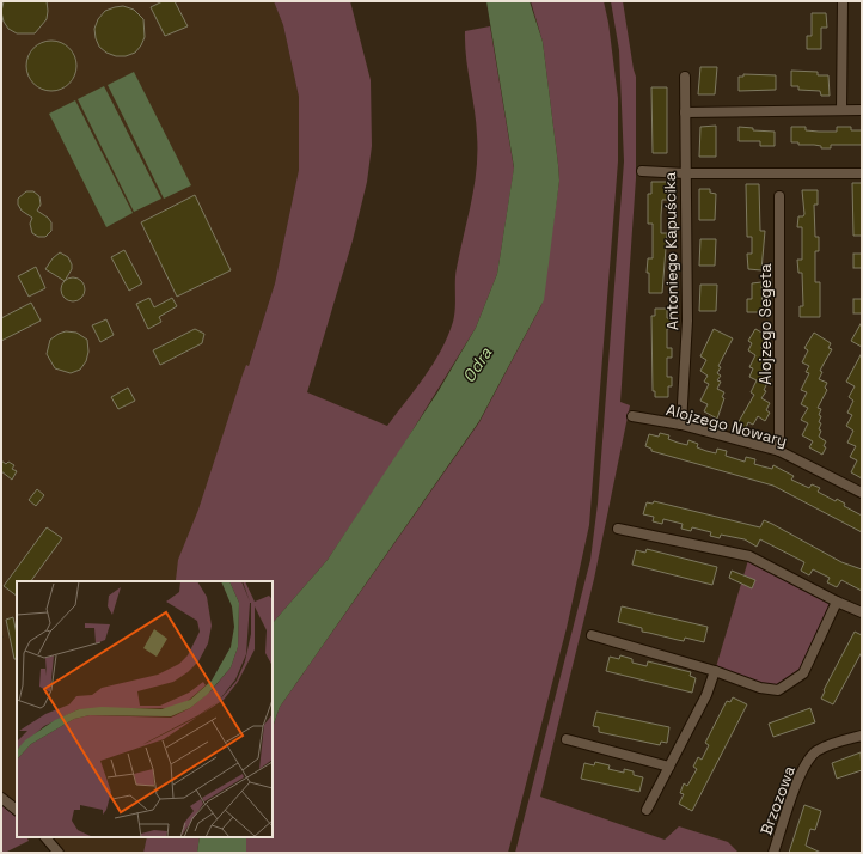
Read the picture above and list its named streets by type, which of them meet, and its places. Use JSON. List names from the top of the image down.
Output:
{
  "streets": {
    "street": [
      "Antoniego Kapuścika",
      "Alojzego Segeta",
      "Alojzego Nowary",
      "Brzozowa"
    ]
  },
  "crossings": [
    ["Antoniego Kapuścika", "Alojzego Nowary"],
    ["Alojzego Segeta", "Alojzego Nowary"]
  ],
  "water": ["Odra"]
}
